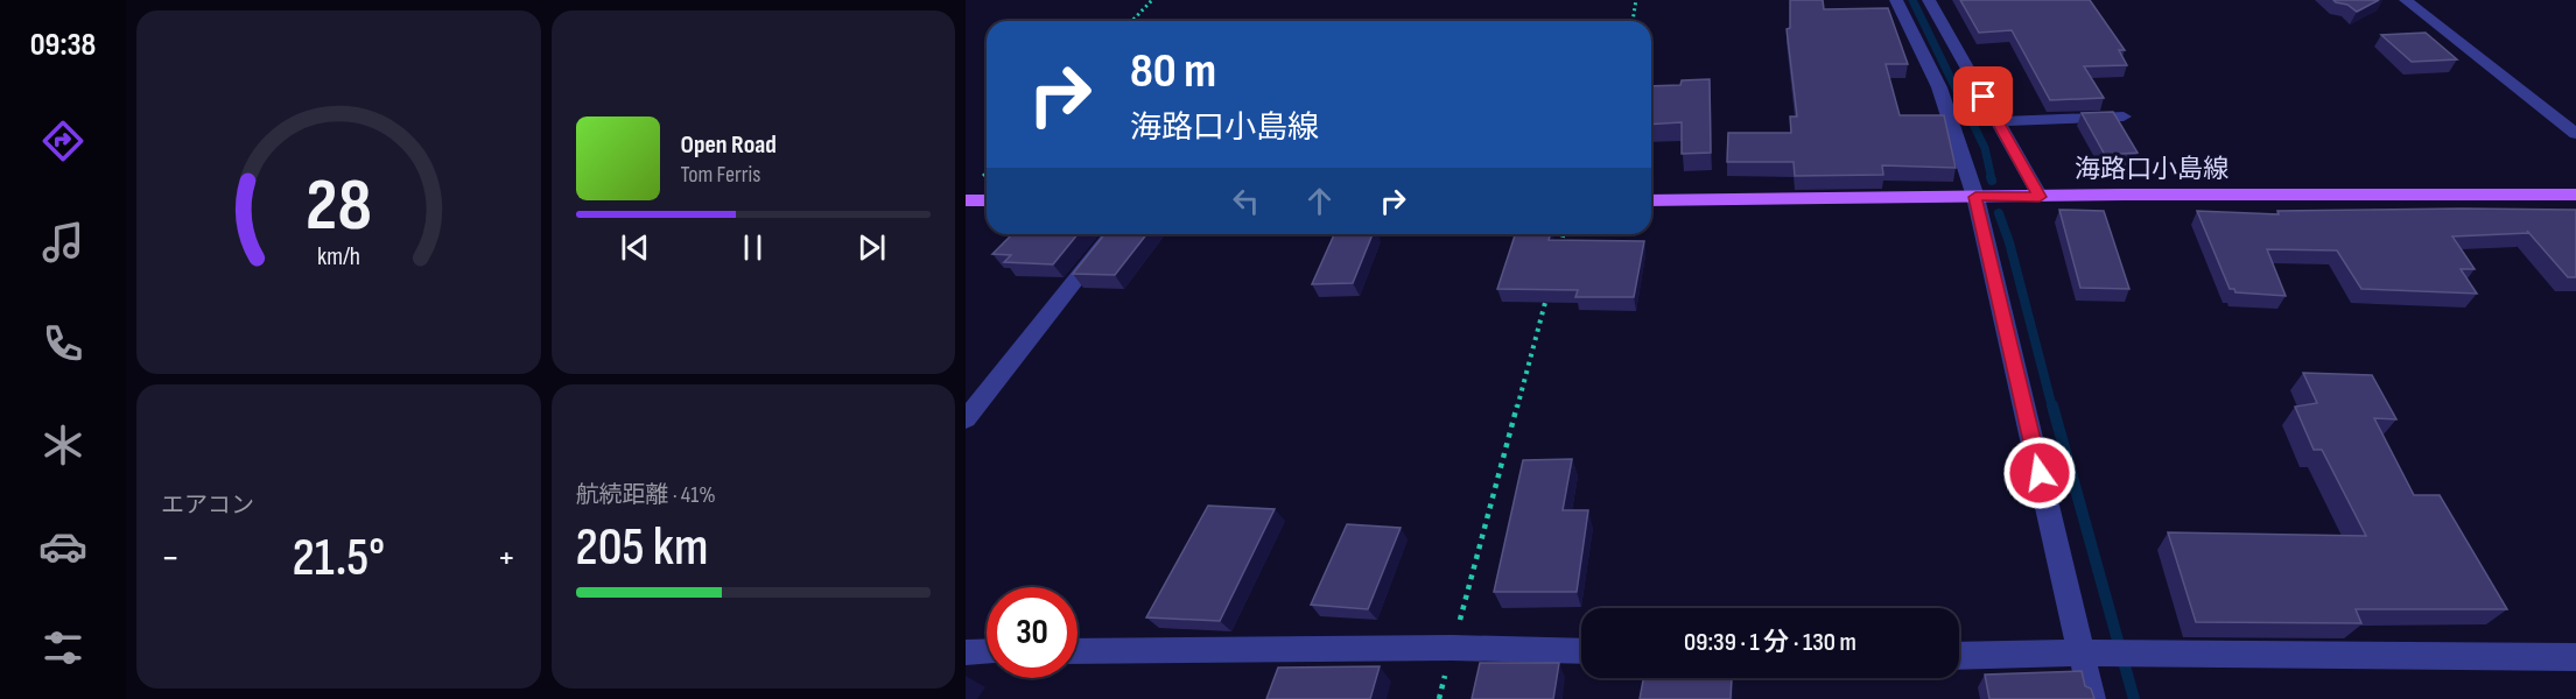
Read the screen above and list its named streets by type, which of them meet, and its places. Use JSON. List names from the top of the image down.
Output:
{
  "streets": {
    "main road": ["海路口小島線"]
  },
  "page": {
    "tabs": "09:38",
    "turn": ["80 m", "海路口小島線"],
    "song": ["Open Road", "Tom Ferris"],
    "tile": [
      "エアコン",
      ["航続距離 · 41%", "205 km"]
    ],
    "heat": ["−", "21.5°", "+"],
    "limit": "30",
    "trip": "09:39 · 1 分 · 130 m",
    "gauge": ["28", "km/h"]
  }
}
